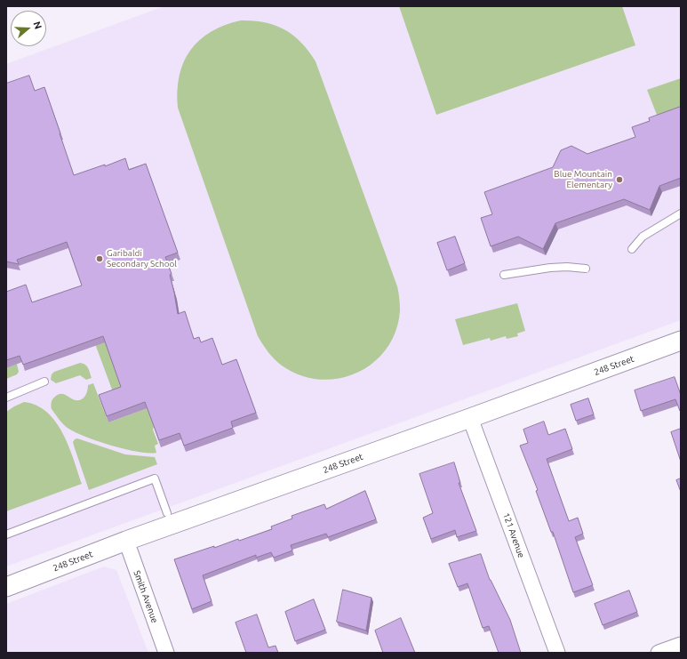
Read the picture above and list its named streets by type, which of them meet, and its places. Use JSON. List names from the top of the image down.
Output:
{
  "streets": {
    "street": ["248 Street", "121 Avenue", "Smith Avenue"]
  },
  "crossings": [
    ["248 Street", "121 Avenue"],
    ["248 Street", "Smith Avenue"]
  ],
  "places": ["Blue Mountain Elementary", "Garibaldi Secondary School"],
  "north": "right"
}
